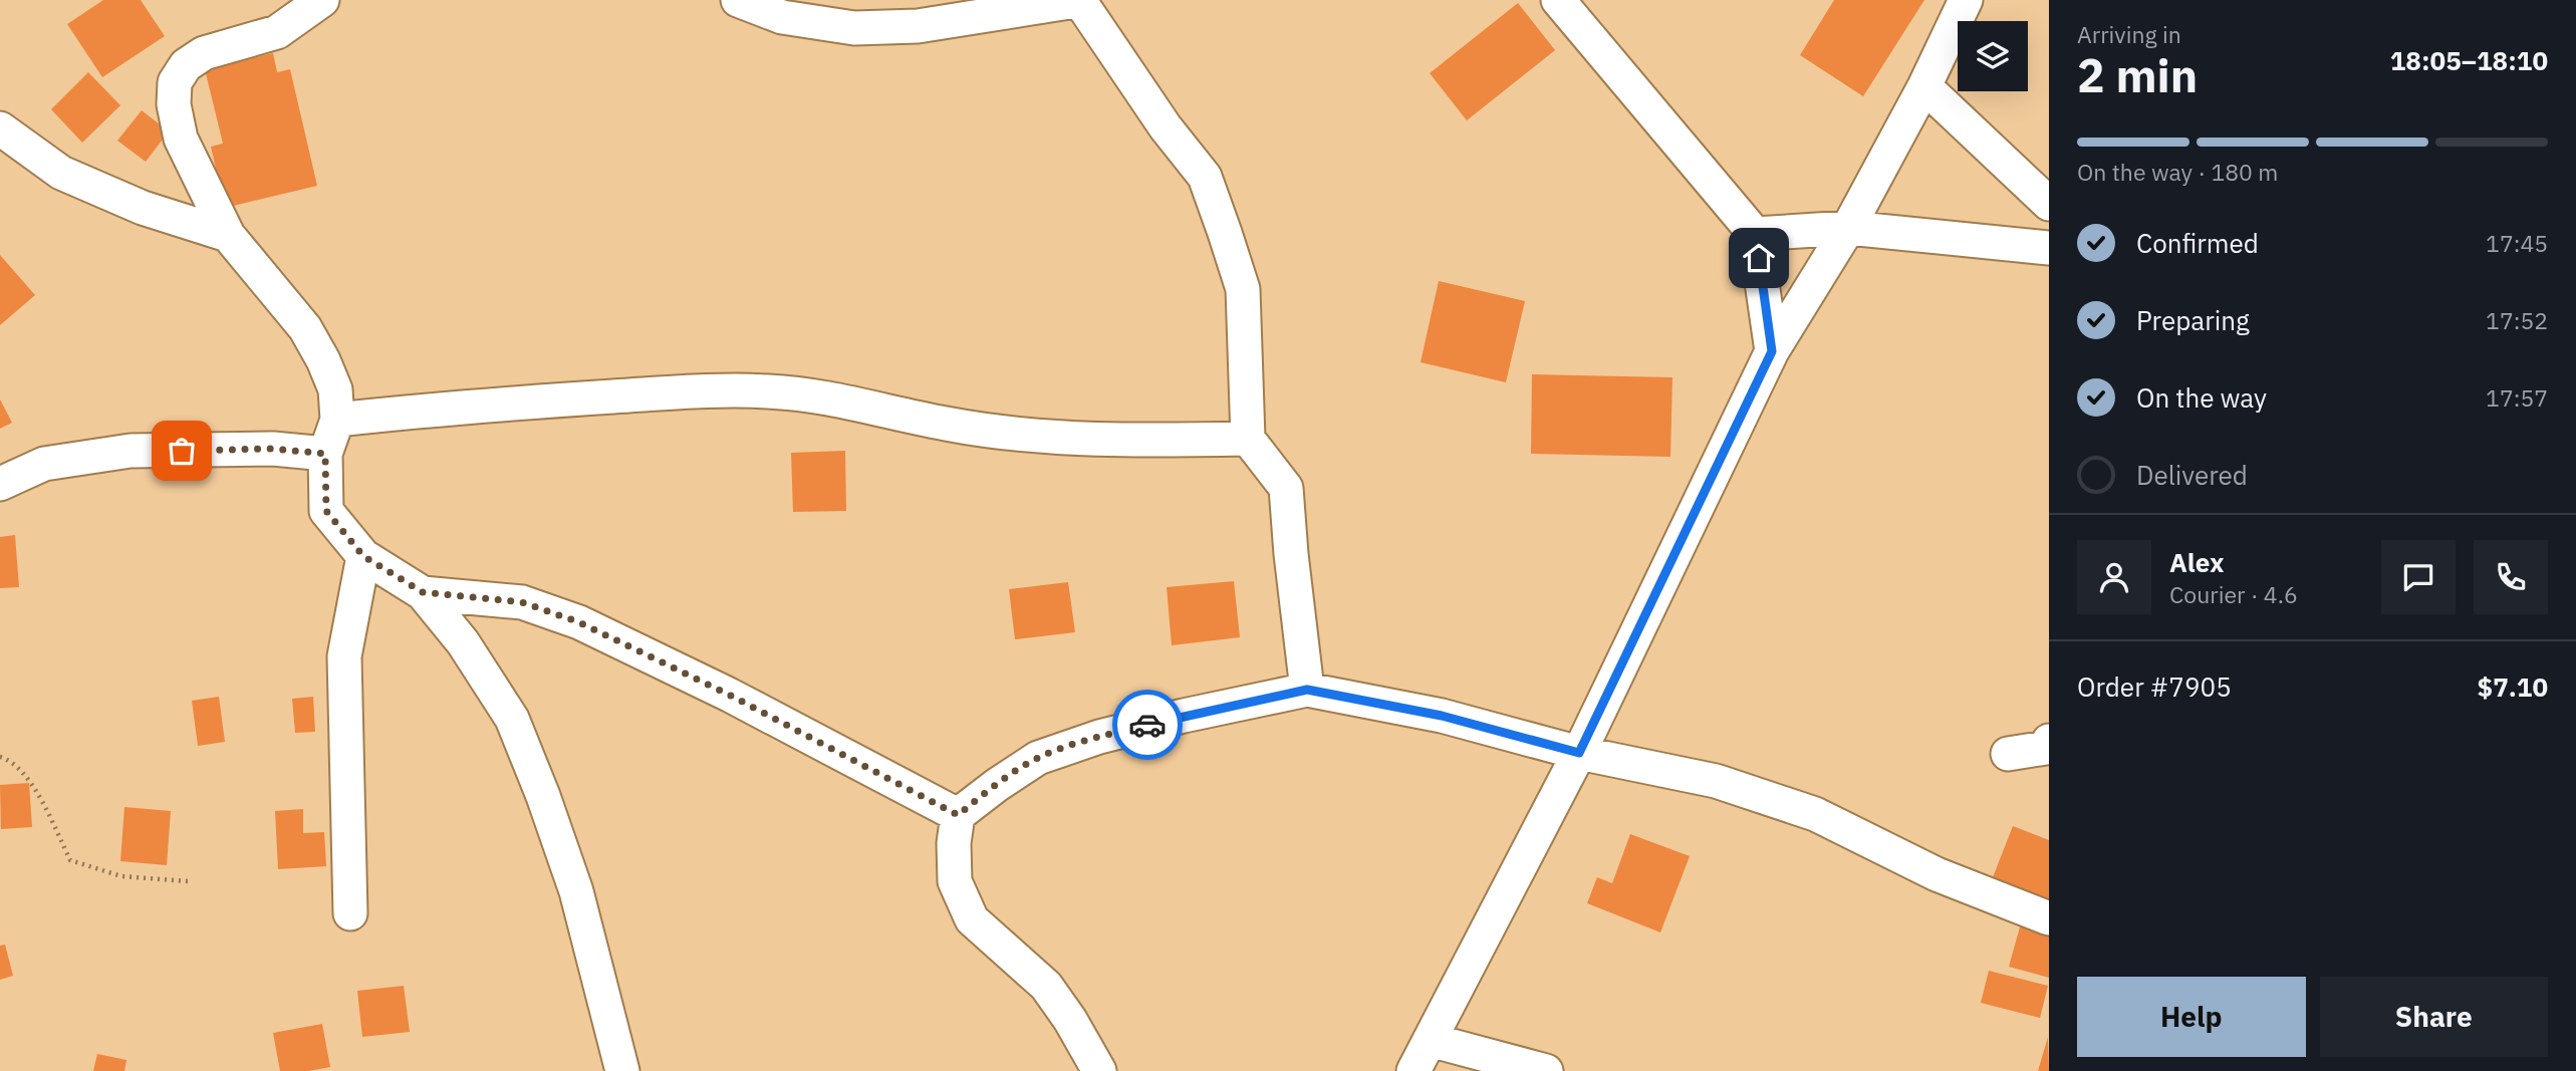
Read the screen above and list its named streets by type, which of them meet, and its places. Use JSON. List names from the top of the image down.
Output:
{
  "page": {
    "heading": ["2 min", "Arriving in", "18:05–18:10"],
    "panel": [
      "Alex",
      "Courier · 4.6",
      "Order #7905",
      "$7.10"
    ],
    "bar": "On the way · 180 m",
    "list": [
      ["Confirmed", "17:45"],
      ["Preparing", "17:52"],
      ["On the way", "17:57"],
      "Delivered"
    ],
    "buttons": ["Help", "Share"]
  }
}
